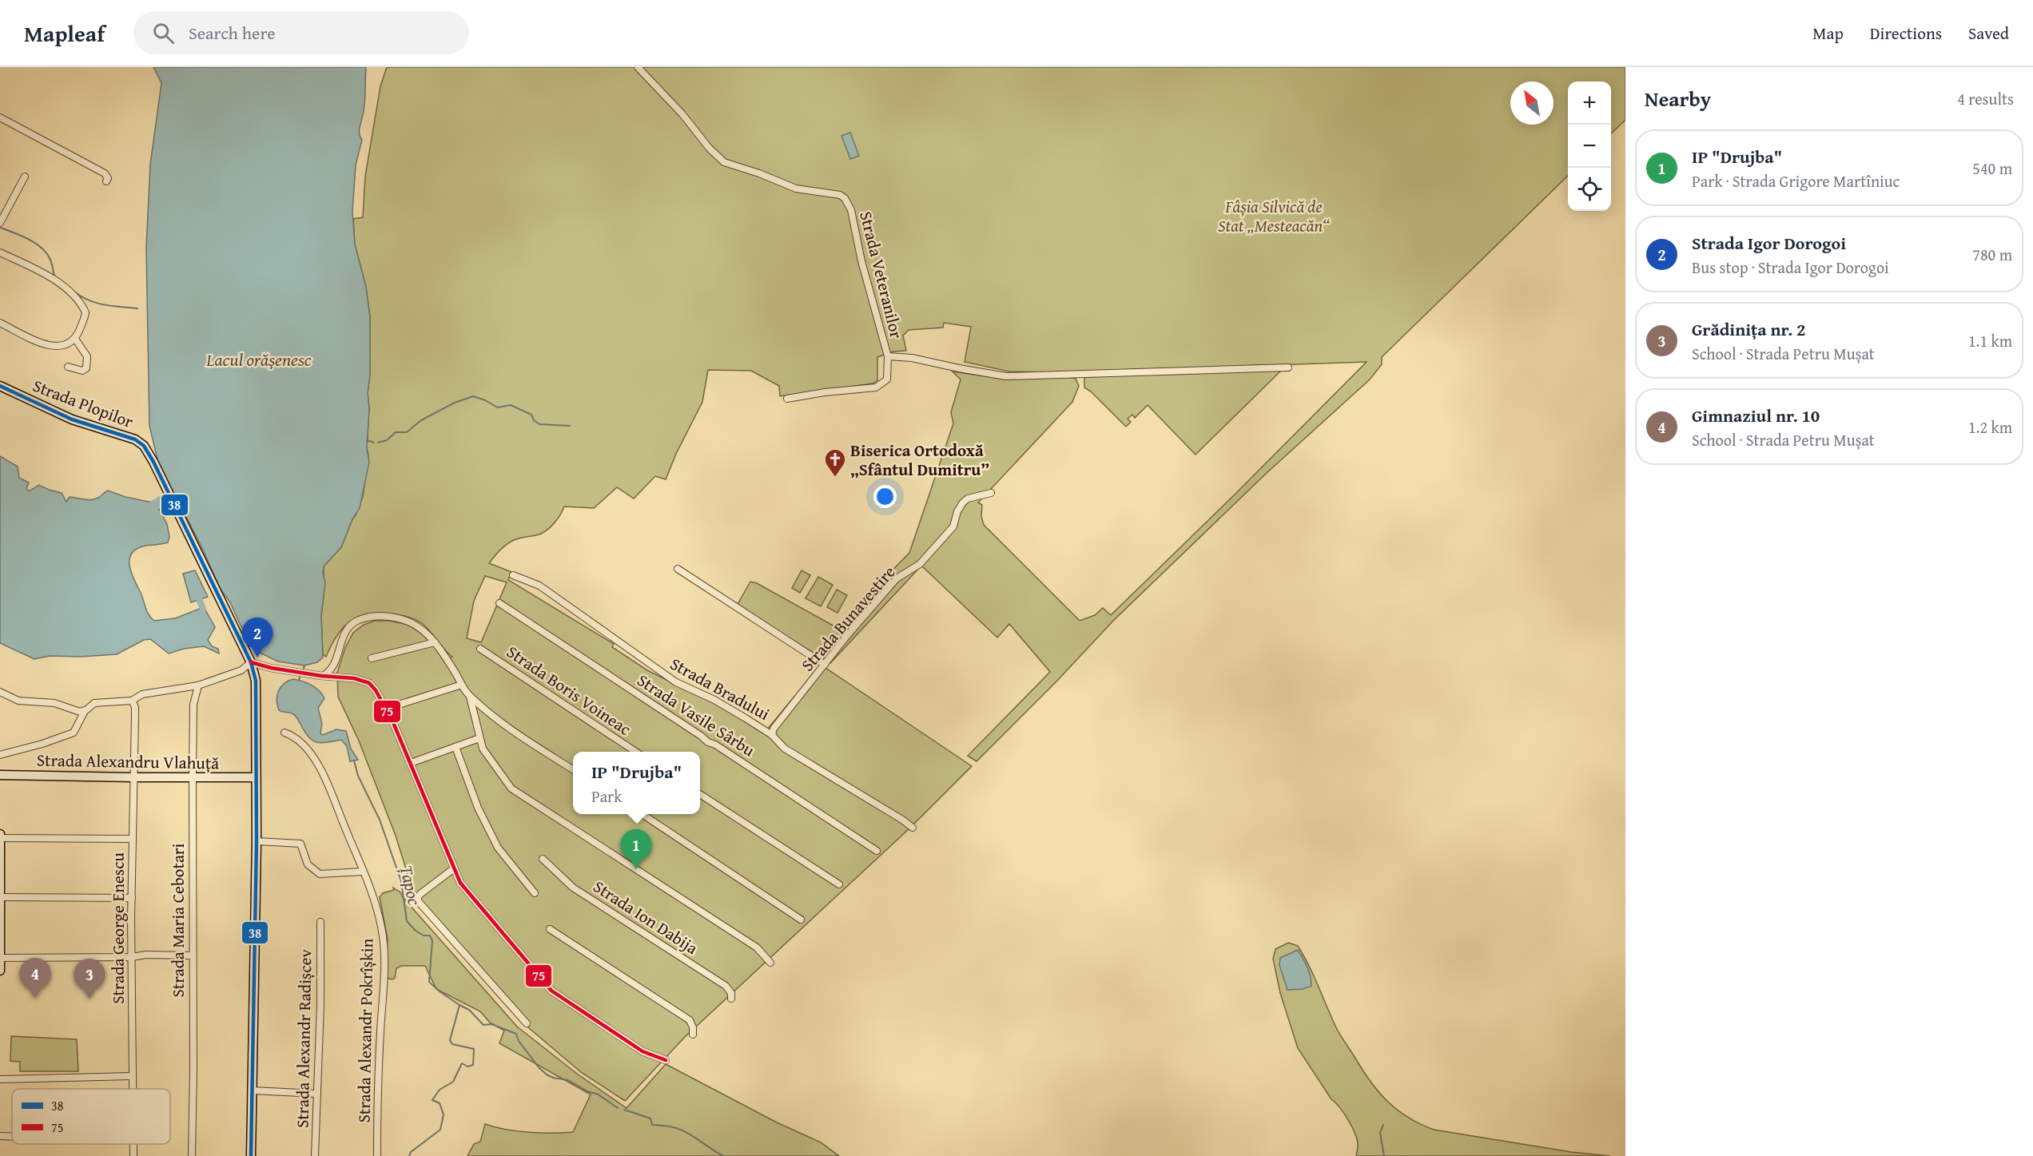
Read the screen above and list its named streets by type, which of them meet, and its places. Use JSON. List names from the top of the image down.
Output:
{
  "streets": {
    "street": [
      "Strada Veteranilor",
      "Strada Plopilor",
      "Strada Bunavestire",
      "Strada Bradului",
      "Strada Boris Voineac",
      "Strada Vasile Sârbu",
      "Strada Аlexandru Vlahuță",
      "Strada Ion Dabija",
      "Strada Maria Cebotari",
      "Strada George Enescu",
      "Strada Alexandr Pokrîșkin",
      "Strada Alexandr Radișcev"
    ]
  },
  "crossings": [
    ["Strada Plopilor", "Strada Аlexandru Vlahuță"],
    ["Strada Bunavestire", "Strada Bradului"],
    ["Strada Аlexandru Vlahuță", "Strada Maria Cebotari"],
    ["Strada Аlexandru Vlahuță", "Strada George Enescu"]
  ],
  "water": ["Lacul orăşenesc", "Țapoc"],
  "parks": ["Fâșia Silvică de Stat „Mesteacăn“"],
  "places": {
    "church": ["Biserica Ortodoxă „Sfântul Dumitru”"]
  },
  "lines": ["transit line 38", "transit line 75"],
  "legend": ["38", "75"],
  "north": "top left",
  "page": {
    "header": "Mapleaf",
    "search": "Search here",
    "nav": ["Map", "Directions", "Saved"],
    "heading": ["Nearby", "4 results"],
    "map_buttons": ["+", "−"],
    "list": [
      {
        "mark": "1",
        "name": "IP \"Drujba\"",
        "note": "Park · Strada Grigore Martîniuc",
        "value": "540 m"
      },
      {
        "mark": "2",
        "name": "Strada Igor Dorogoi",
        "note": "Bus stop · Strada Igor Dorogoi",
        "value": "780 m"
      },
      {
        "mark": "3",
        "name": "Grădinița nr. 2",
        "note": "School · Strada Petru Mușat",
        "value": "1.1 km"
      },
      {
        "mark": "4",
        "name": "Gimnaziul nr. 10",
        "note": "School · Strada Petru Mușat",
        "value": "1.2 km"
      }
    ],
    "pins": [
      "2",
      "1",
      "4",
      "3"
    ],
    "popup": ["IP \"Drujba\"", "Park"]
  }
}
